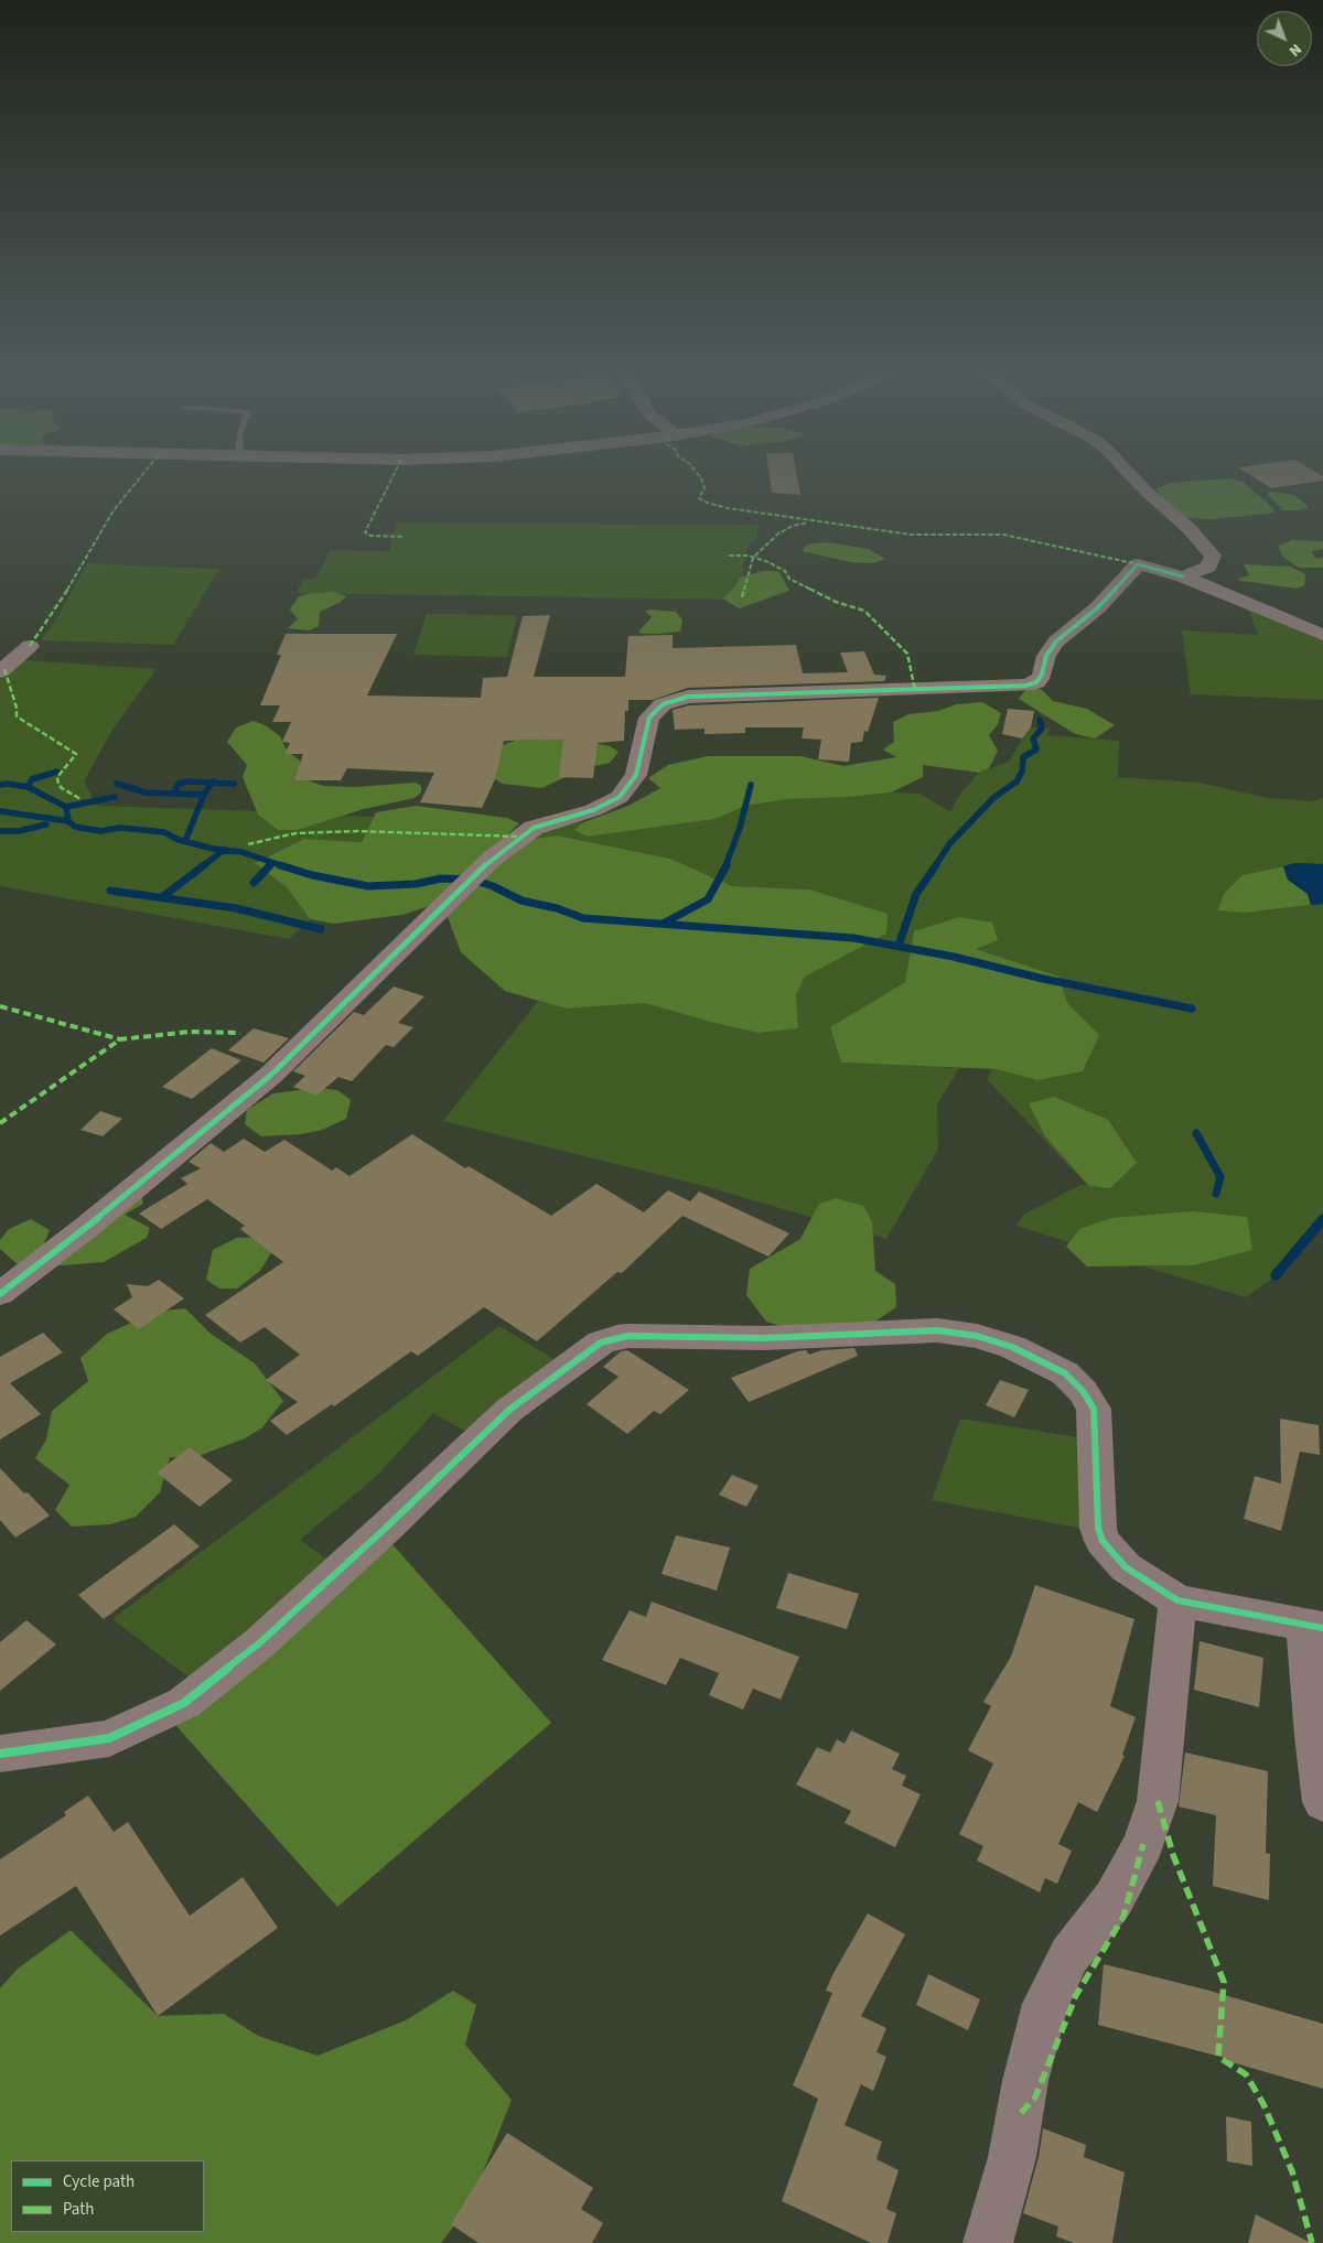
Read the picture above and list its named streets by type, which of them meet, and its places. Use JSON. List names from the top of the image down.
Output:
{
  "legend": ["Cycle path", "Path"],
  "north": "bottom right"
}
